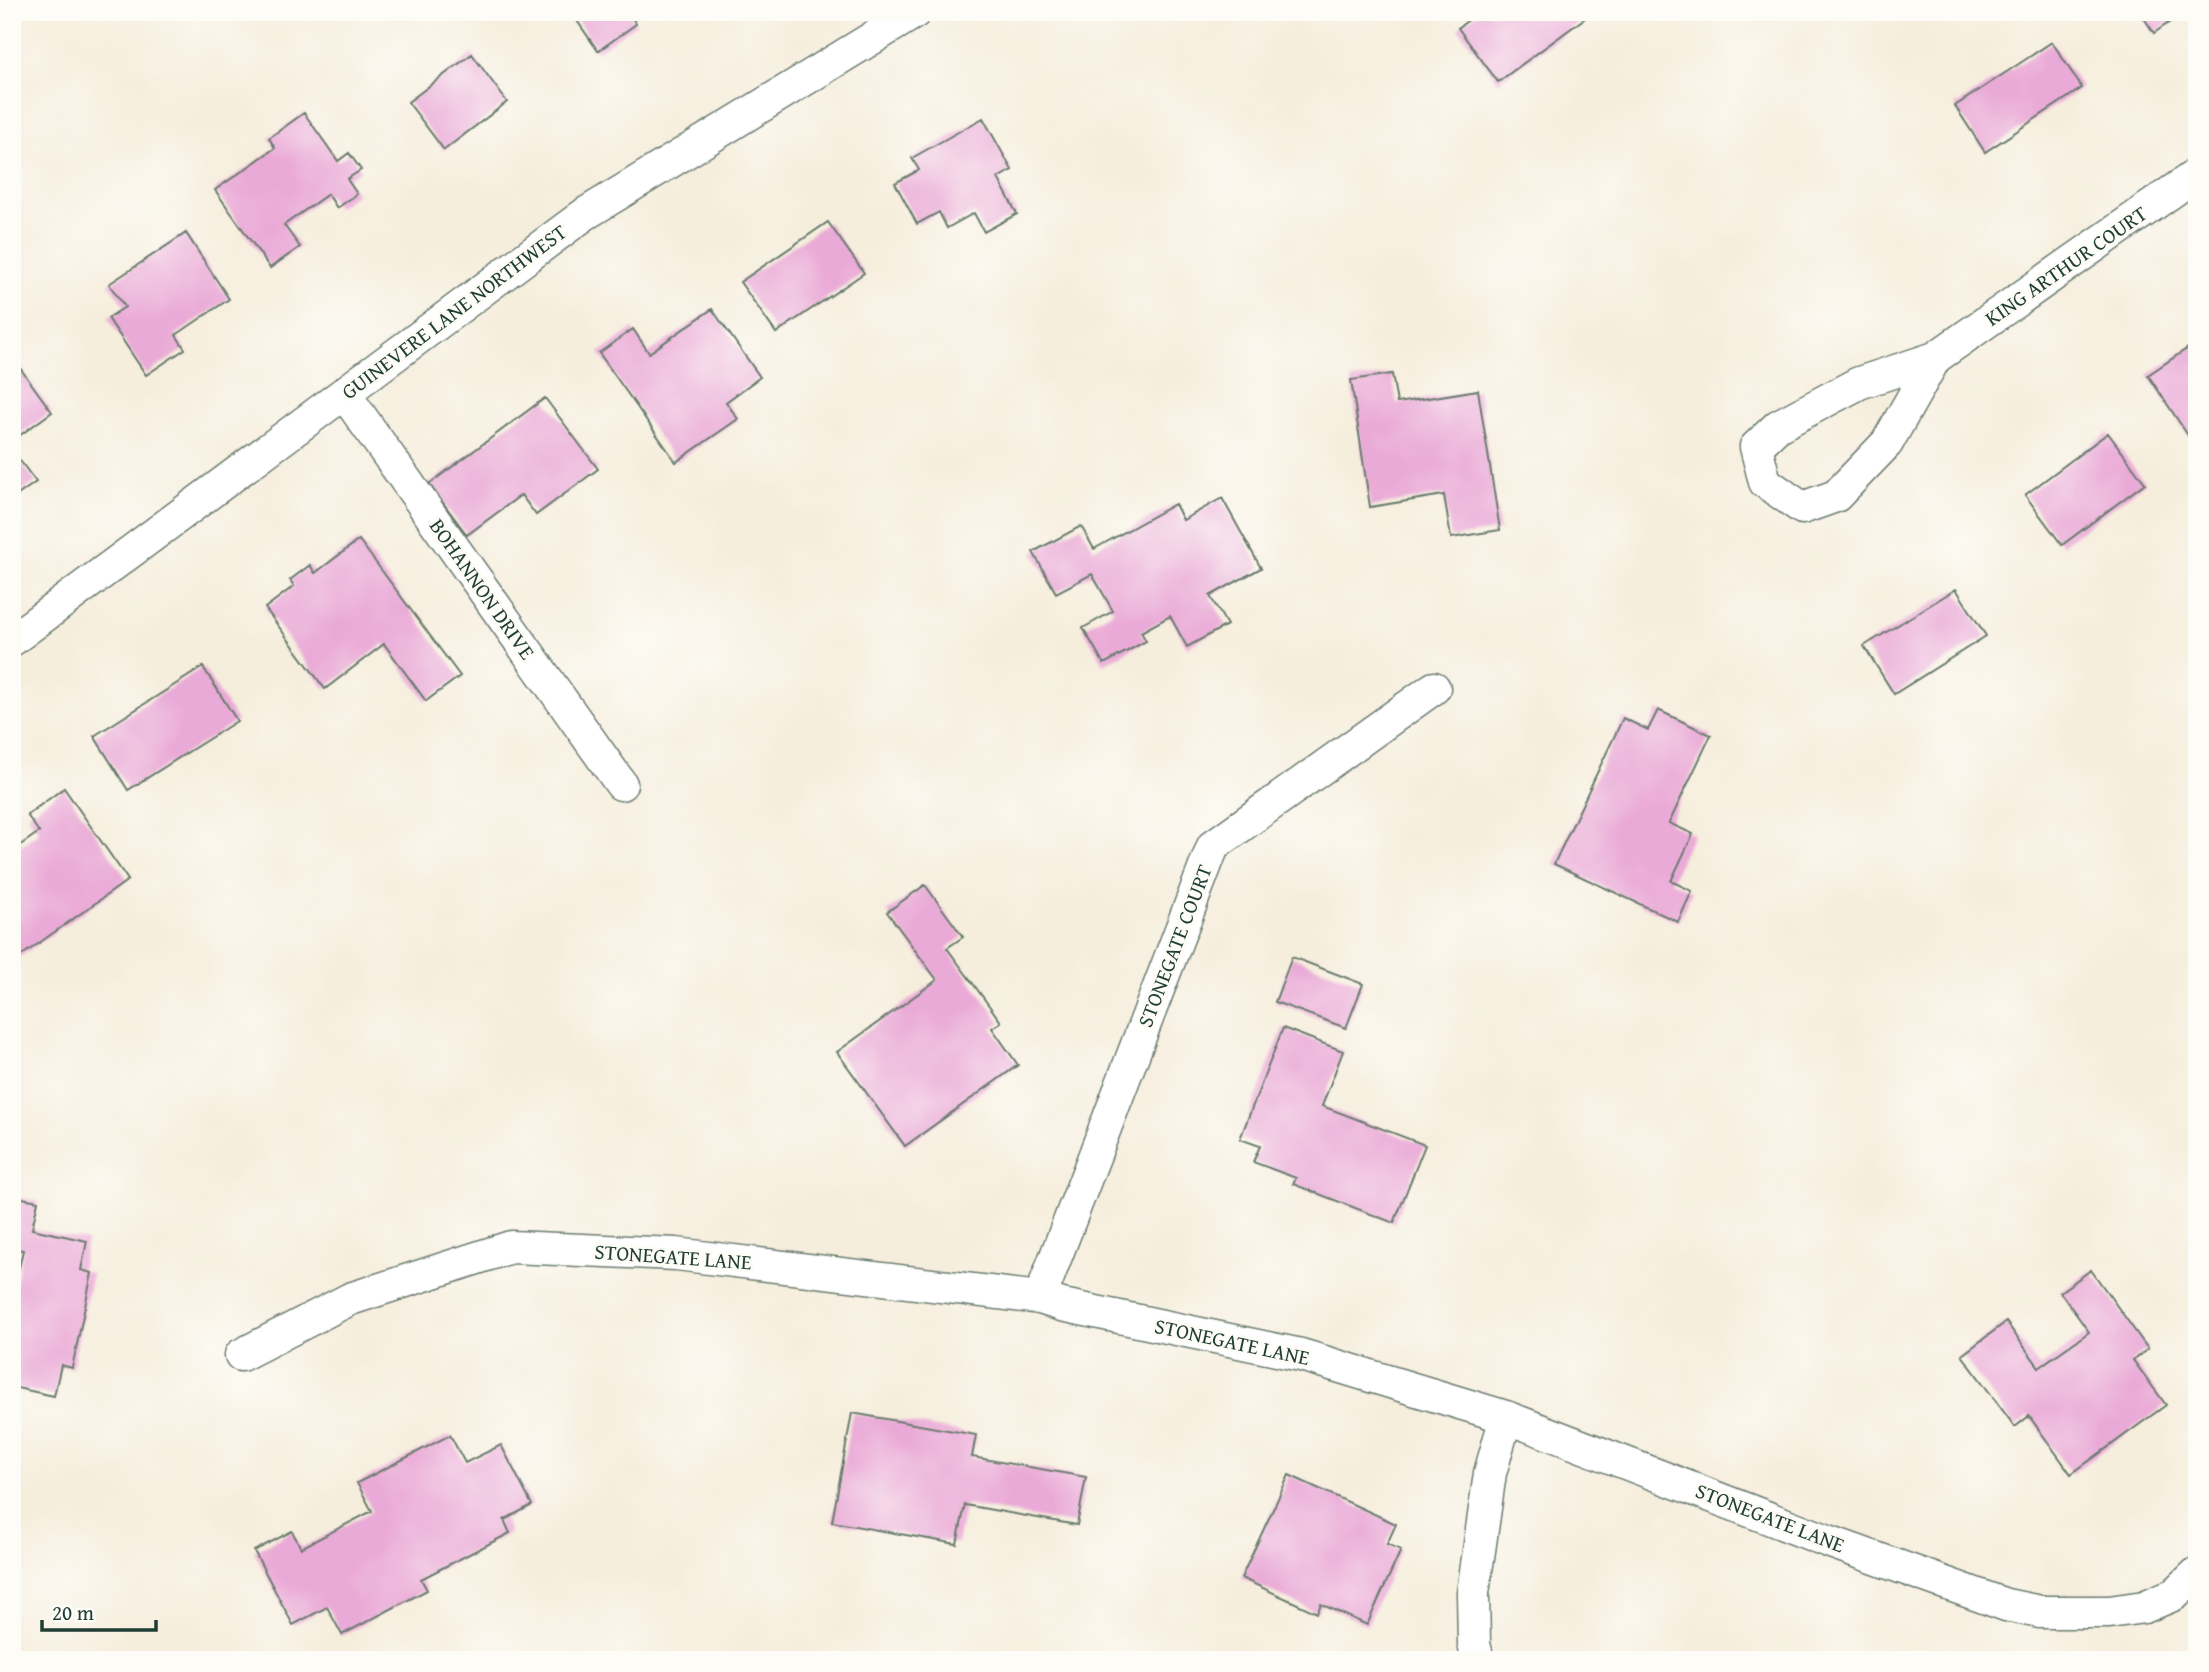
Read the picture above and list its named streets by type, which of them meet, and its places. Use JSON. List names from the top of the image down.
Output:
{
  "streets": {
    "street": [
      "KING ARTHUR COURT",
      "GUINEVERE LANE NORTHWEST",
      "BOHANNON DRIVE",
      "STONEGATE COURT",
      "STONEGATE LANE"
    ]
  },
  "crossings": [
    ["GUINEVERE LANE NORTHWEST", "BOHANNON DRIVE"],
    ["STONEGATE COURT", "STONEGATE LANE"]
  ],
  "scale_bar": "20 m"
}
